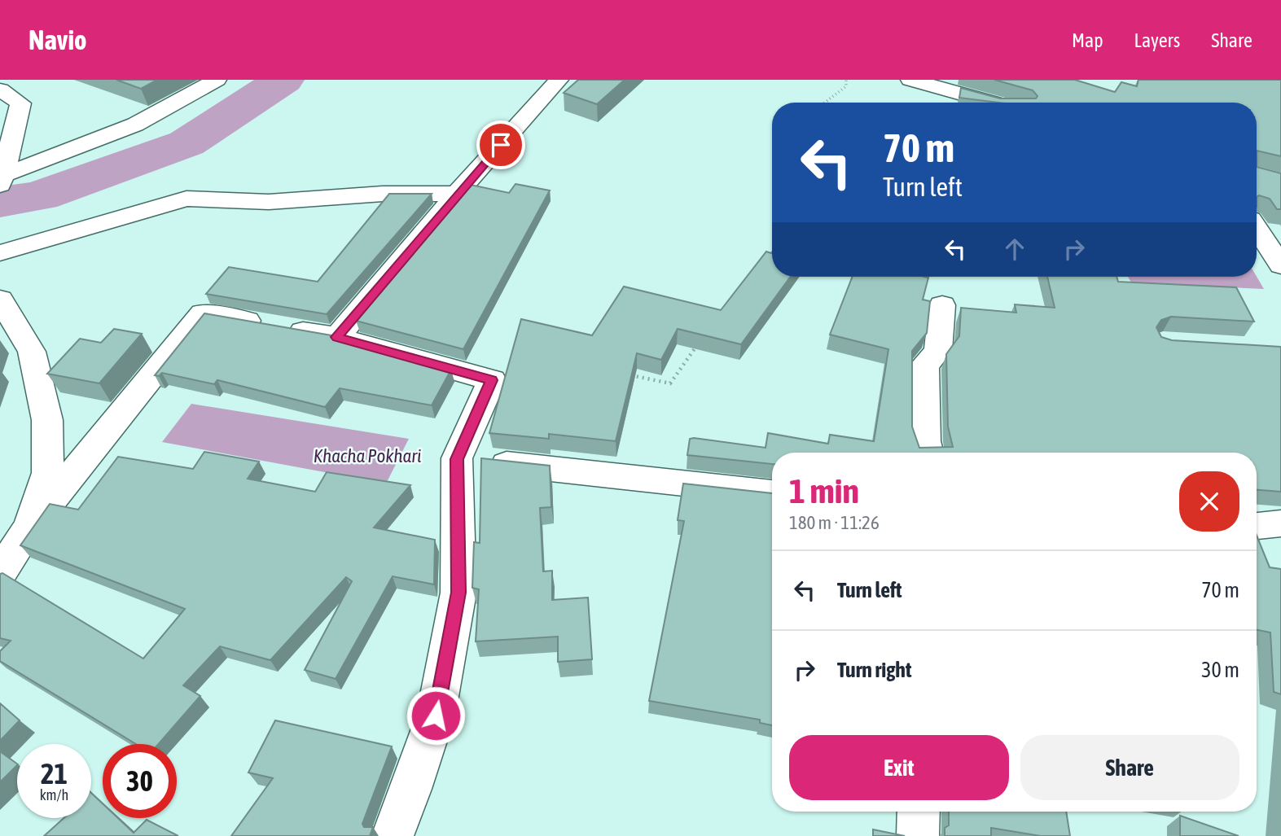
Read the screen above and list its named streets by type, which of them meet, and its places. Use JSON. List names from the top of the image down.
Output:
{
  "water": ["Khacha Pokhari"],
  "page": {
    "header": "Navio",
    "nav": ["Map", "Layers", "Share"],
    "turn": ["70 m", "Turn left"],
    "heading": ["1 min", "180 m · 11:26"],
    "list": [
      {
        "name": "Turn left",
        "value": "70 m"
      },
      {
        "name": "Turn right",
        "value": "30 m"
      }
    ],
    "buttons": ["Exit", "Share"],
    "speed": "21 km/h",
    "limit": "30"
  }
}
